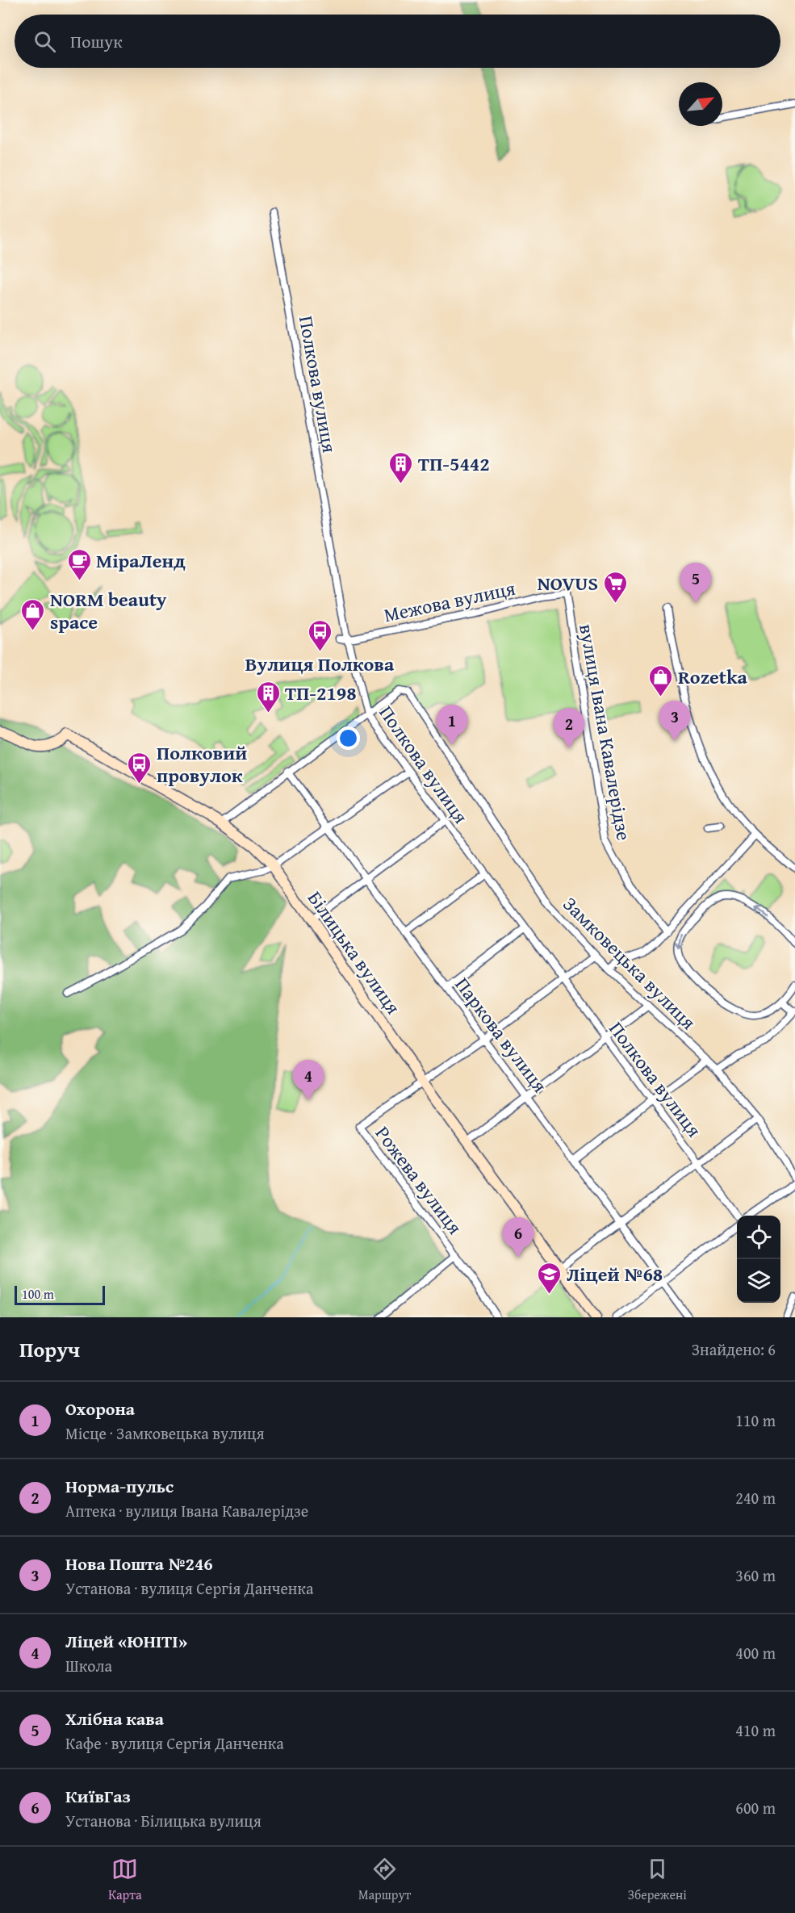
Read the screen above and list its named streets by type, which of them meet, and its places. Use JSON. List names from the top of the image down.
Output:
{
  "streets": {
    "main road": ["Білицька вулиця"],
    "street": [
      "Полкова вулиця",
      "Межова вулиця",
      "вулиця Івана Кавалерідзе",
      "Замковецька вулиця",
      "Паркова вулиця",
      "Рожева вулиця"
    ]
  },
  "crossings": [
    ["Полкова вулиця", "Межова вулиця"],
    ["Полкова вулиця", "Замковецька вулиця"],
    ["Межова вулиця", "вулиця Івана Кавалерідзе"],
    ["Білицька вулиця", "Рожева вулиця"]
  ],
  "places": {
    "building": ["ТП-5442", "ТП-2198"],
    "cafe": ["МіраЛенд"],
    "supermarket": ["NOVUS"],
    "shop": ["NORM beauty space", "Rozetka"],
    "bus stop": ["Вулиця Полкова", "Полковий провулок"],
    "school or university": ["Ліцей №68"]
  },
  "scale_bar": "100 m",
  "north": "top right",
  "page": {
    "search": "Пошук",
    "pins": [
      "5",
      "3",
      "1",
      "2",
      "4",
      "6"
    ],
    "scale": "100 m",
    "heading": ["Поруч", "Знайдено: 6"],
    "list": [
      {
        "mark": "1",
        "name": "Охорона",
        "note": "Місце · Замковецька вулиця",
        "value": "110 m"
      },
      {
        "mark": "2",
        "name": "Норма-пульс",
        "note": "Аптека · вулиця Івана Кавалерідзе",
        "value": "240 m"
      },
      {
        "mark": "3",
        "name": "Нова Пошта №246",
        "note": "Установа · вулиця Сергія Данченка",
        "value": "360 m"
      },
      {
        "mark": "4",
        "name": "Ліцей «ЮНІТІ»",
        "note": "Школа",
        "value": "400 m"
      },
      {
        "mark": "5",
        "name": "Хлібна кава",
        "note": "Кафе · вулиця Сергія Данченка",
        "value": "410 m"
      },
      {
        "mark": "6",
        "name": "КиївГаз",
        "note": "Установа · Білицька вулиця",
        "value": "600 m"
      }
    ],
    "nav": ["Карта", "Маршрут", "Збережені"]
  }
}
